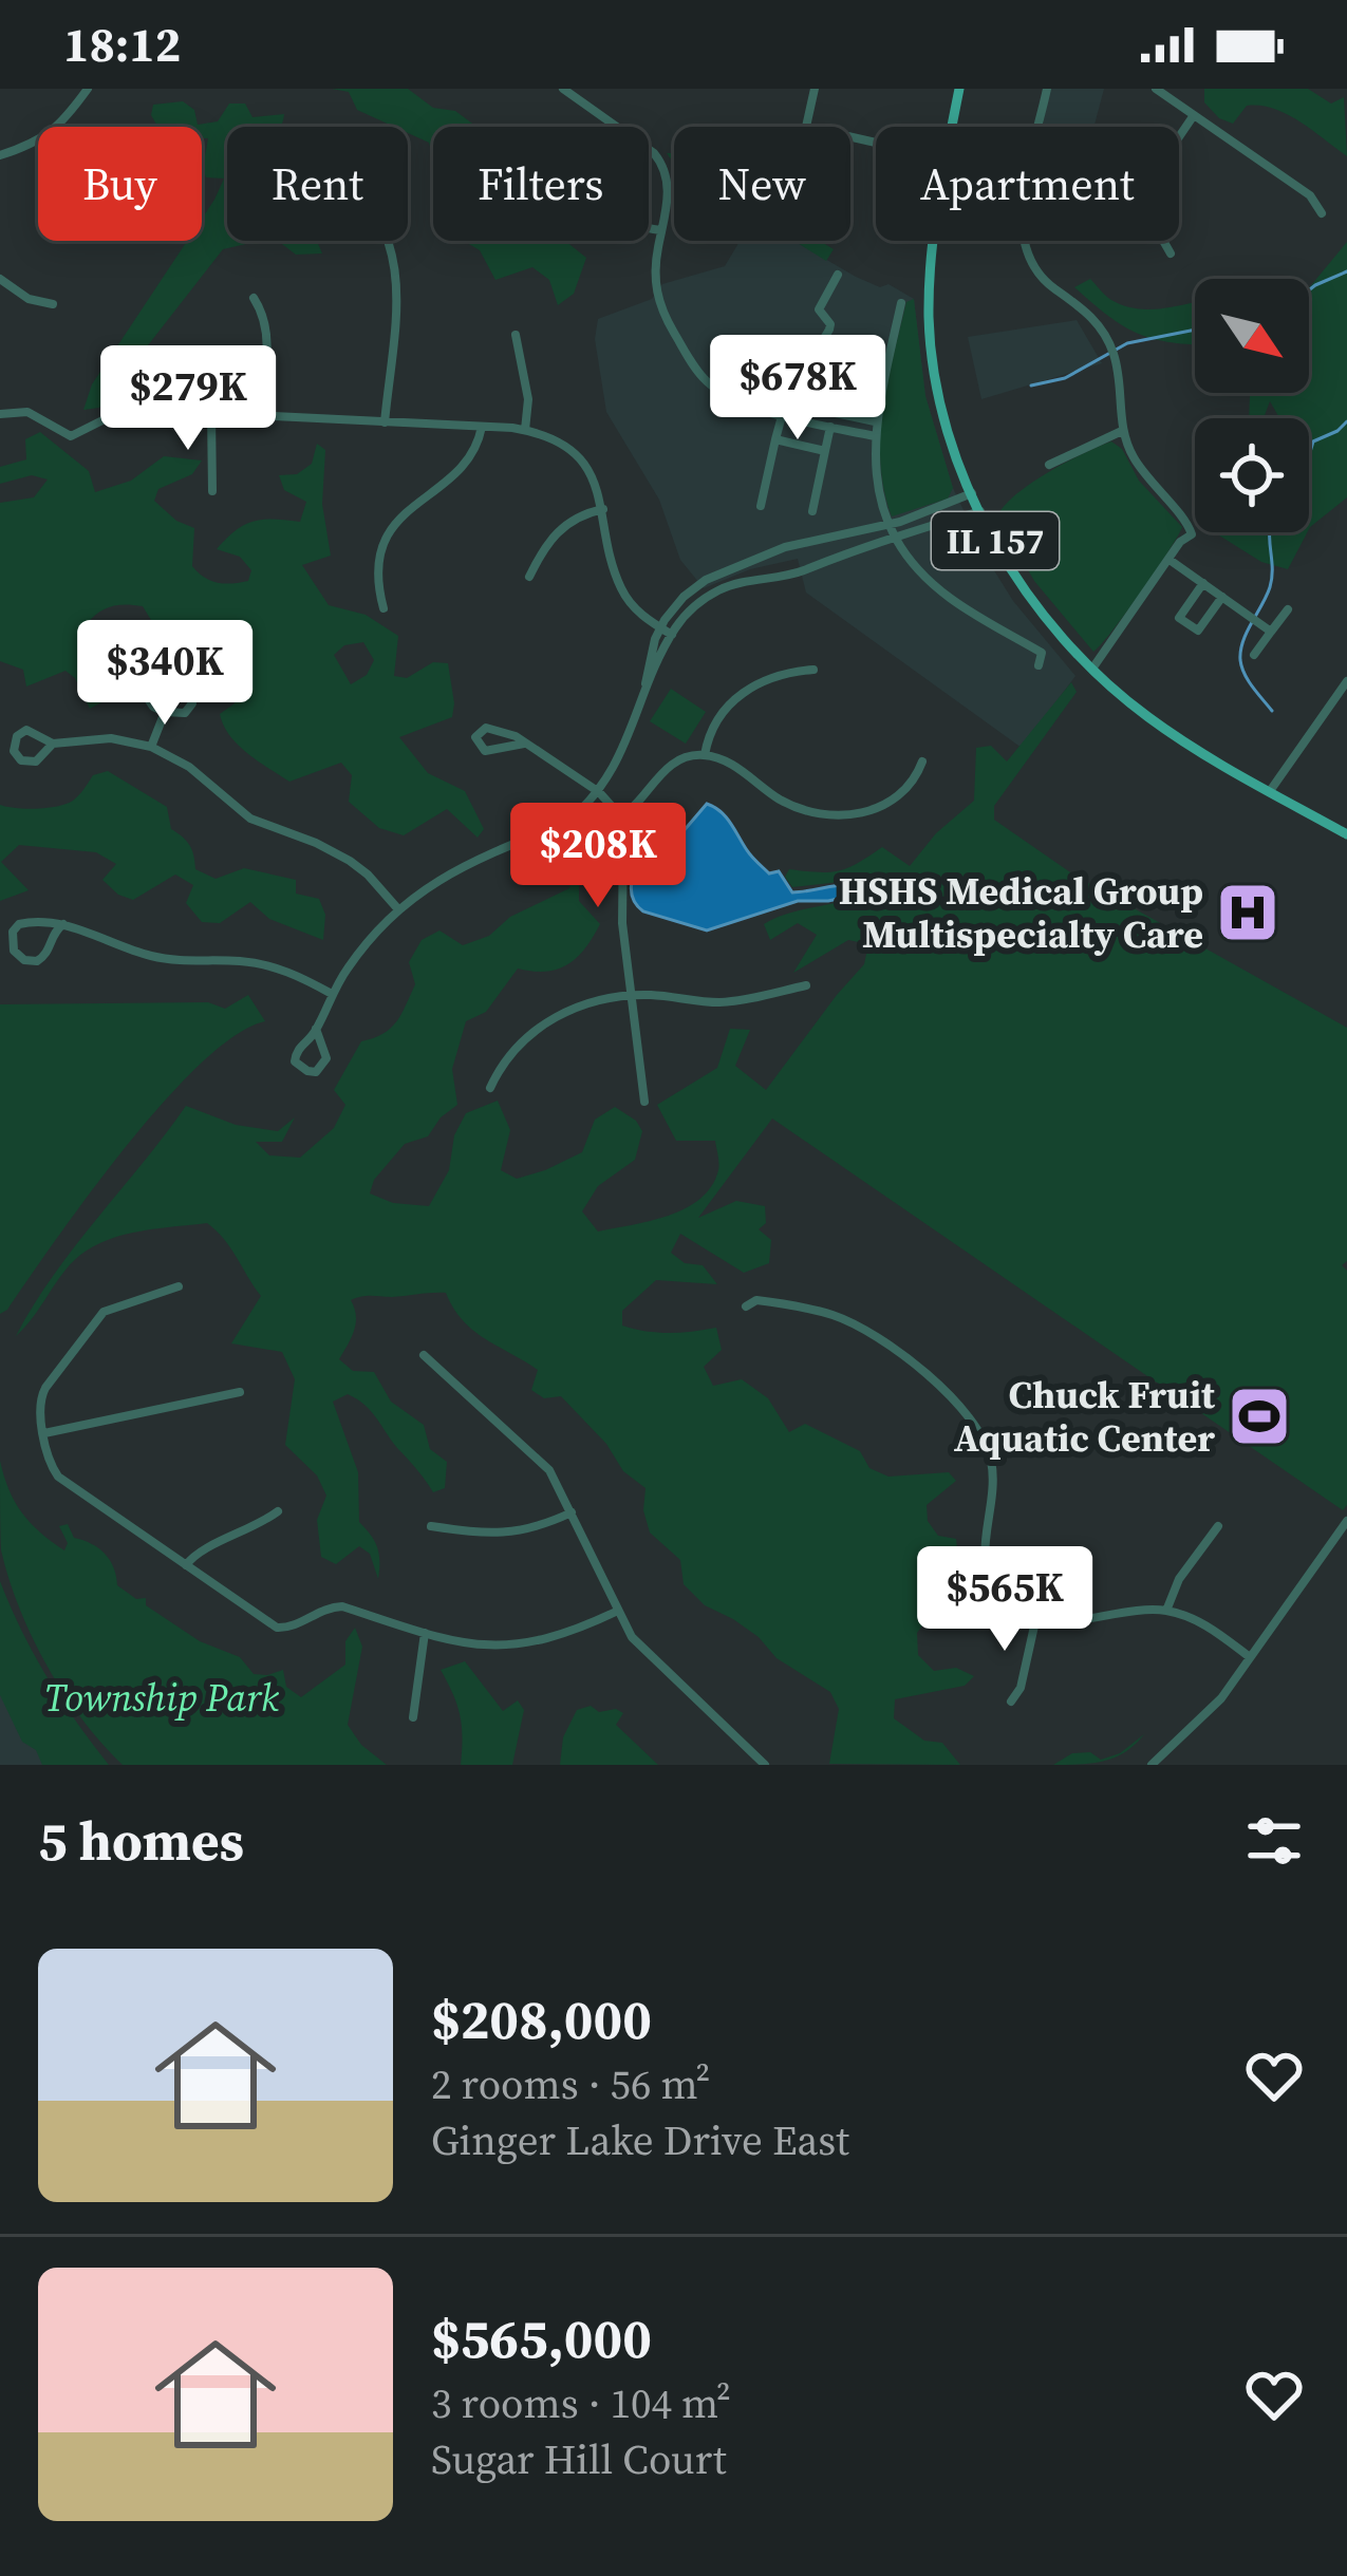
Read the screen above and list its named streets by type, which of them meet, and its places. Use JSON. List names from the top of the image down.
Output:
{
  "streets": {
    "main road": ["IL 157"]
  },
  "parks": ["Township Park"],
  "places": {
    "hospital": ["HSHS Medical Group Multispecialty Care"],
    "sports": ["Chuck Fruit Aquatic Center"]
  },
  "north": "bottom right",
  "page": {
    "status": "18:12",
    "chip": [
      "Buy",
      "Rent",
      "Filters",
      "New",
      "Apartment"
    ],
    "price": [
      "$678K",
      "$279K",
      "$340K",
      "$208K",
      "$565K"
    ],
    "heading": "5 homes",
    "list": [
      {
        "name": "$208,000",
        "note": "2 rooms · 56 m² · Ginger Lake Drive East"
      },
      {
        "name": "$565,000",
        "note": "3 rooms · 104 m² · Sugar Hill Court"
      }
    ]
  }
}
